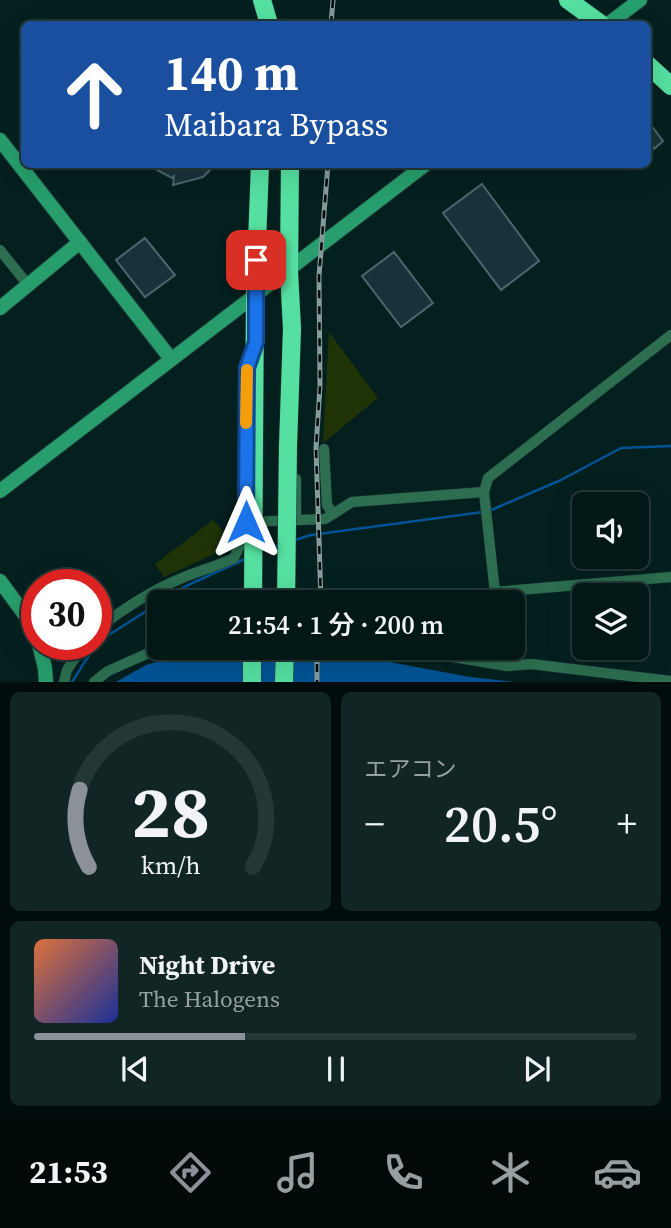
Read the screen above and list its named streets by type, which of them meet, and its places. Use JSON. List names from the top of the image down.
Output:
{
  "page": {
    "turn": ["140 m", "Maibara Bypass"],
    "limit": "30",
    "trip": "21:54 · 1 分 · 200 m",
    "tile": "エアコン",
    "heat": ["−", "20.5°", "+"],
    "song": ["Night Drive", "The Halogens"],
    "tabs": "21:53",
    "gauge": ["28", "km/h"]
  }
}
